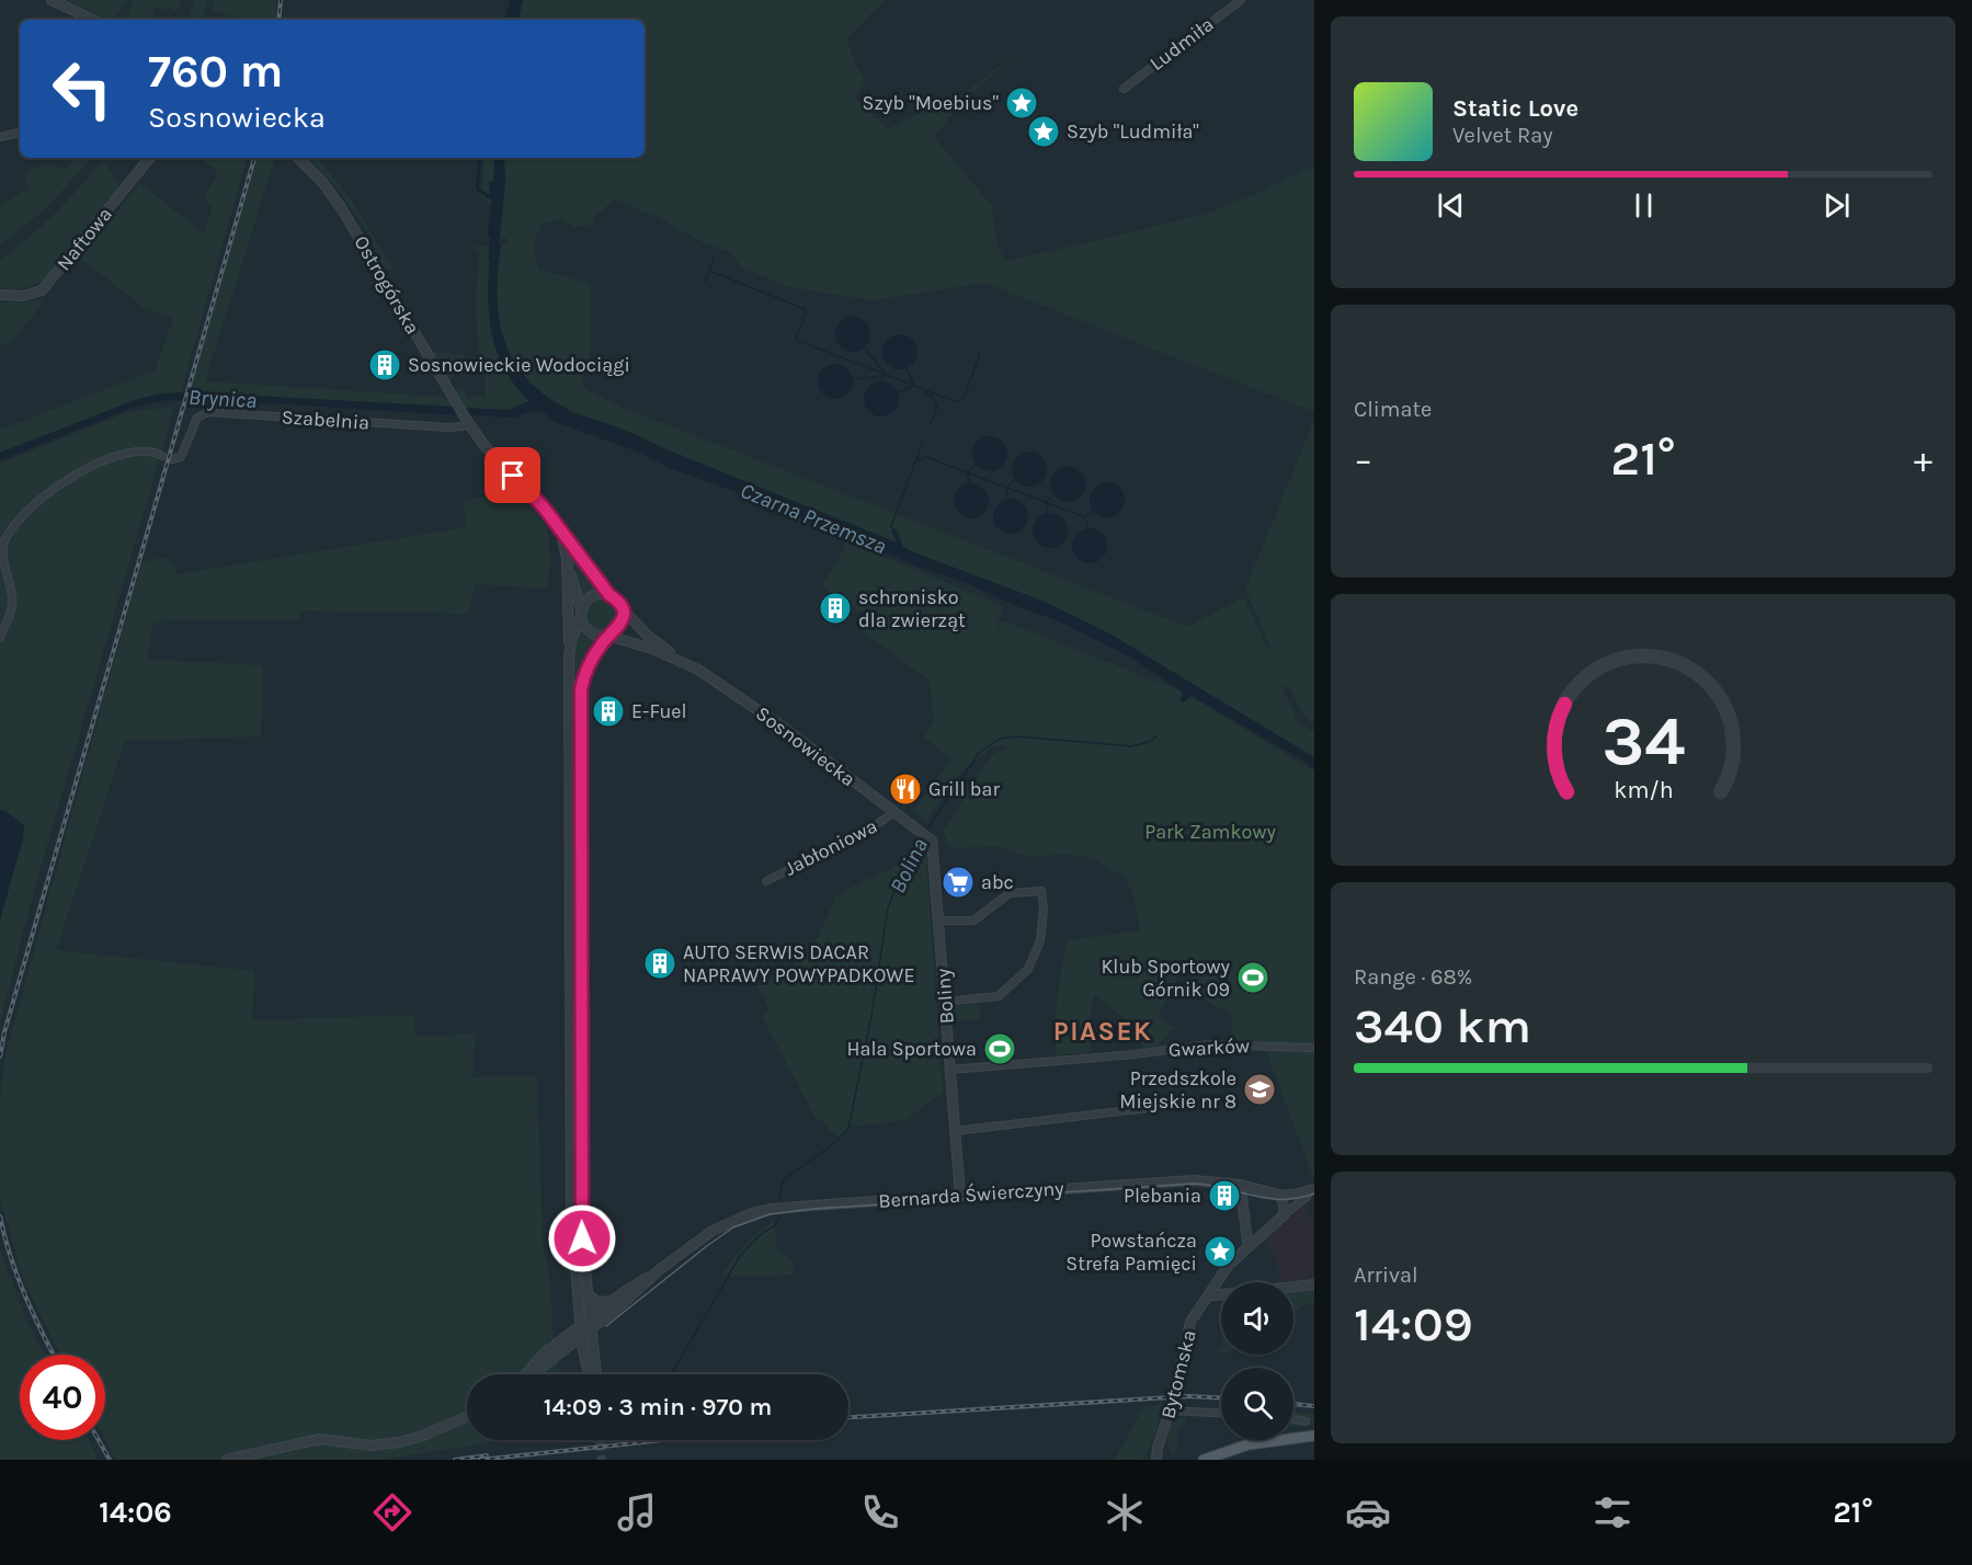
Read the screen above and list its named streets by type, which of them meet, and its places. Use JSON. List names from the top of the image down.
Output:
{
  "streets": {
    "street": [
      "Ludmiła",
      "Naftowa",
      "Ostrogórska",
      "Szabelnia",
      "Sosnowiecka",
      "Jabłoniowa",
      "Boliny",
      "Gwarków",
      "Bernarda Świerczyny",
      "Bytomska"
    ]
  },
  "crossings": [
    ["Ostrogórska", "Szabelnia"],
    ["Ostrogórska", "Sosnowiecka"],
    ["Szabelnia", "Sosnowiecka"],
    ["Sosnowiecka", "Jabłoniowa"],
    ["Sosnowiecka", "Boliny"],
    ["Boliny", "Gwarków"],
    ["Boliny", "Bernarda Świerczyny"],
    ["Bernarda Świerczyny", "Bytomska"]
  ],
  "districts": ["PIASEK"],
  "water": ["Brynica", "Czarna Przemsza", "Bolina"],
  "parks": ["Park Zamkowy"],
  "places": {
    "place": ["Szyb \"Moebius\"", "Szyb \"Ludmiła\"", "Powstańcza Strefa Pamięci"],
    "building": [
      "Sosnowieckie Wodociągi",
      "schronisko dla zwierząt",
      "E-Fuel",
      "AUTO SERWIS DACAR NAPRAWY POWYPADKOWE",
      "Plebania"
    ],
    "restaurant": ["Grill bar"],
    "supermarket": ["abc"],
    "sports": ["Klub Sportowy Górnik 09", "Hala Sportowa"],
    "school or university": ["Przedszkole Miejskie nr 8"]
  },
  "page": {
    "turn": ["760 m", "Sosnowiecka"],
    "song": ["Static Love", "Velvet Ray"],
    "tile": [
      "Climate",
      ["Range · 68%", "340 km"],
      ["Arrival", "14:09"]
    ],
    "heat": ["−", "21°", "+"],
    "limit": "40",
    "trip": "14:09 · 3 min · 970 m",
    "tabs": ["14:06", "21°"],
    "gauge": ["34", "km/h"]
  }
}
